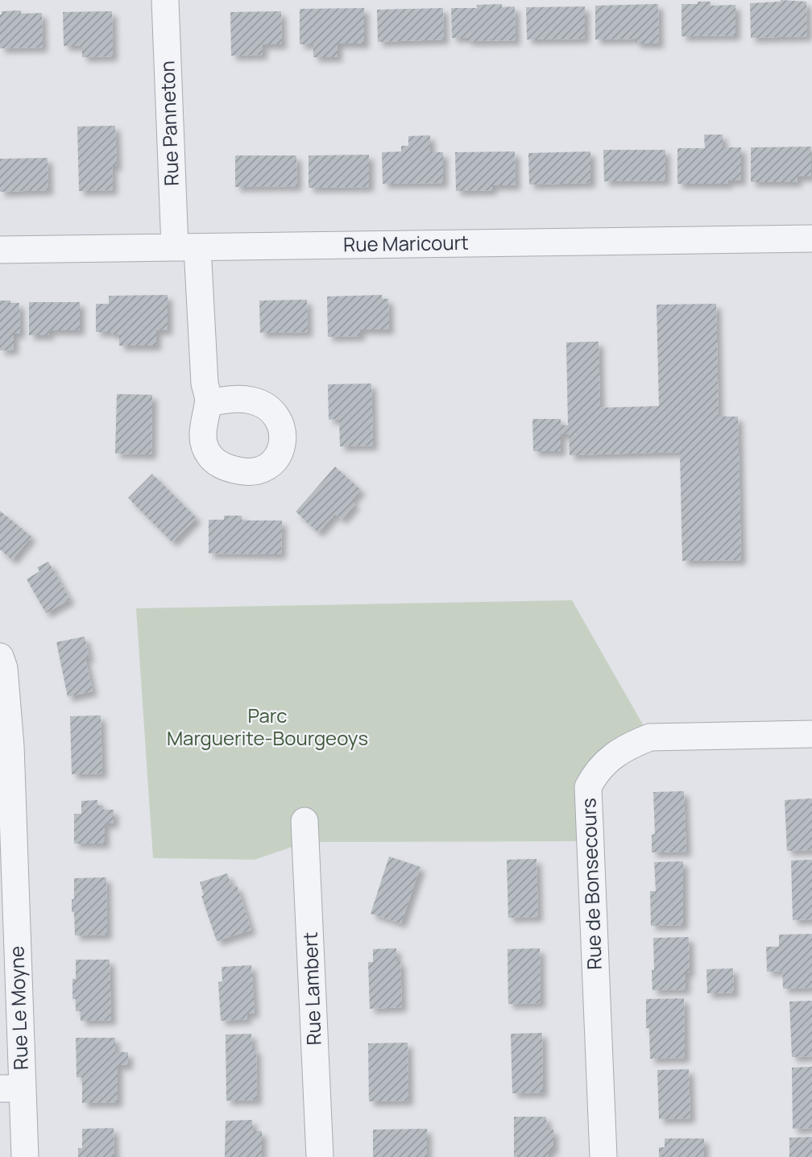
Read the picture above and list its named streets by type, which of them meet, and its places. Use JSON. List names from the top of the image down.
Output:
{
  "streets": {
    "street": [
      "Rue Panneton",
      "Rue Maricourt",
      "Rue de Bonsecours",
      "Rue Lambert",
      "Rue Le Moyne"
    ]
  },
  "crossings": [
    ["Rue Panneton", "Rue Maricourt"]
  ],
  "parks": ["Parc Marguerite-Bourgeoys"]
}
